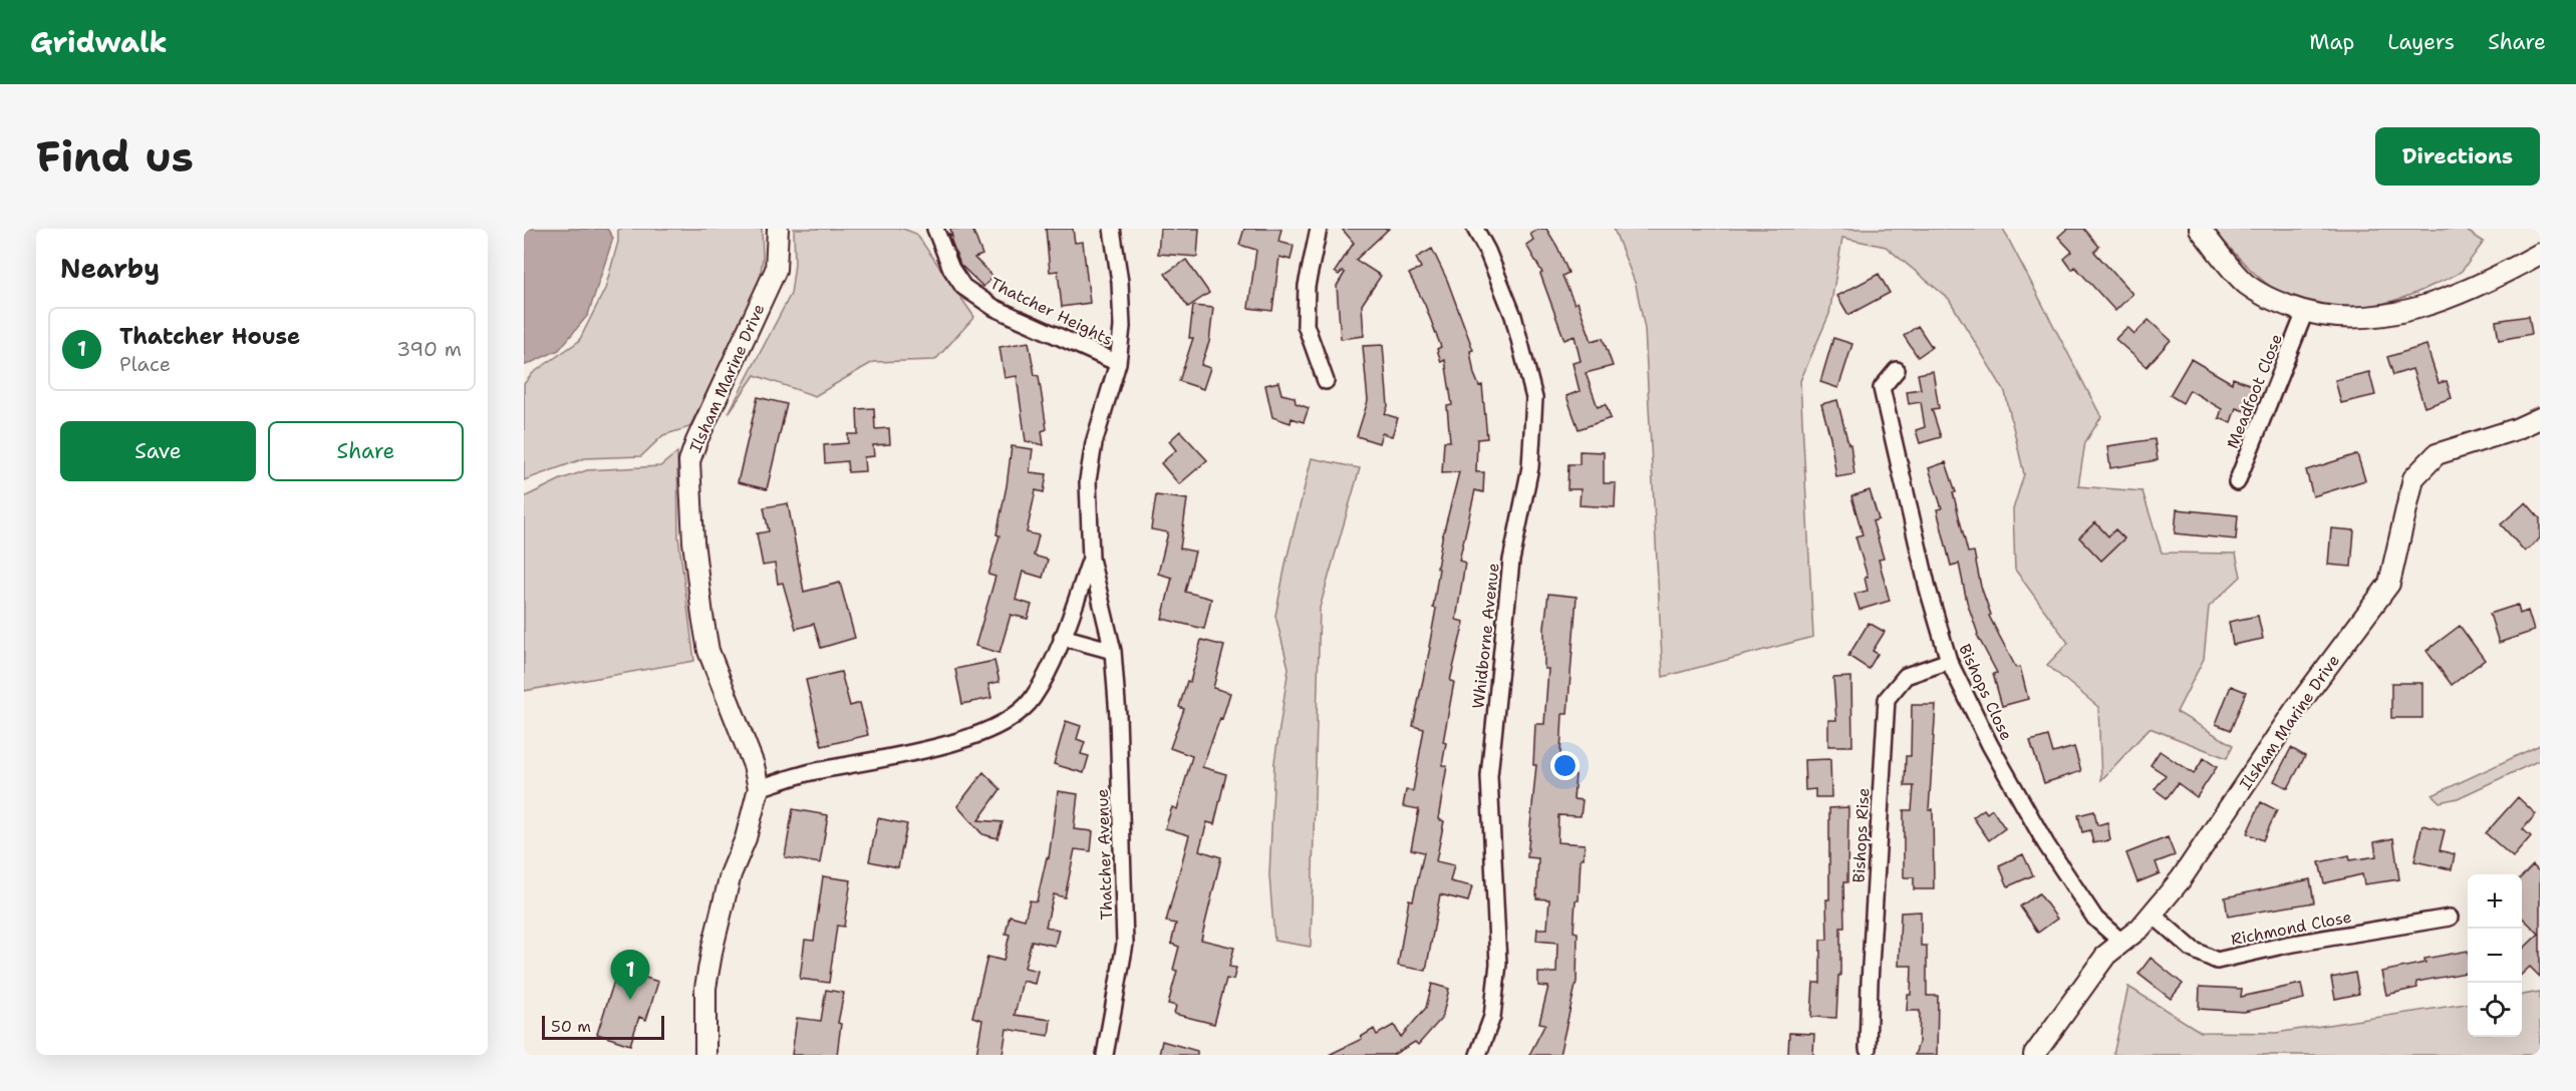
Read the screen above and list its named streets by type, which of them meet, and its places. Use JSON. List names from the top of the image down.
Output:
{
  "streets": {
    "street": [
      "Thatcher Heights",
      "Ilsham Marine Drive",
      "Meadfoot Close",
      "Whidborne Avenue",
      "Bishops Close",
      "Bishops Rise",
      "Thatcher Avenue",
      "Richmond Close"
    ]
  },
  "crossings": [
    ["Thatcher Heights", "Thatcher Avenue"],
    ["Ilsham Marine Drive", "Bishops Close"],
    ["Ilsham Marine Drive", "Thatcher Avenue"],
    ["Ilsham Marine Drive", "Richmond Close"],
    ["Bishops Close", "Bishops Rise"]
  ],
  "scale_bar": "50 m",
  "page": {
    "header": "Gridwalk",
    "nav": ["Map", "Layers", "Share"],
    "buttons": [
      "Directions",
      ["Save", "Share"]
    ],
    "title": "Find us",
    "heading": "Nearby",
    "list": [
      {
        "mark": "1",
        "name": "Thatcher House",
        "note": "Place",
        "value": "390 m"
      }
    ],
    "map_buttons": ["+", "−"],
    "pins": "1",
    "scale": "50 m"
  }
}
